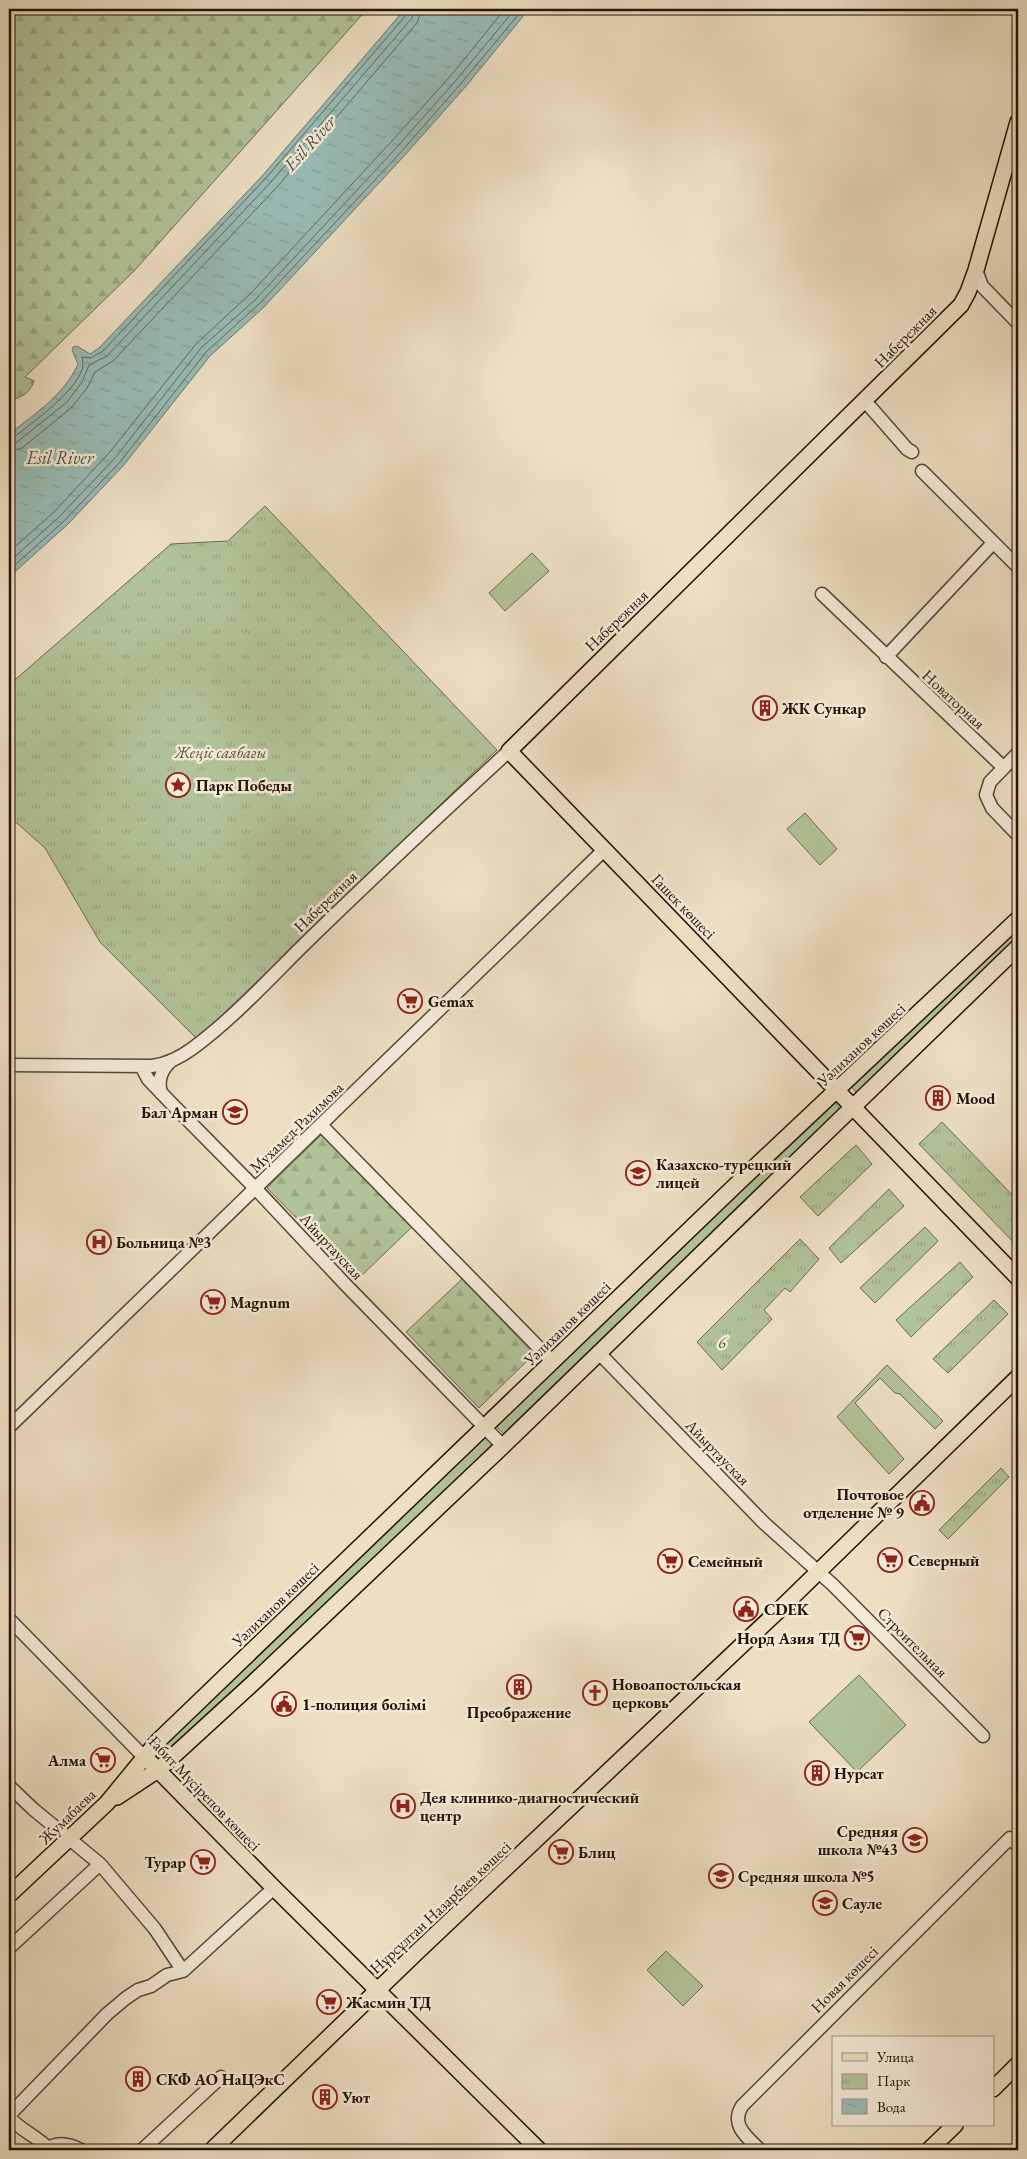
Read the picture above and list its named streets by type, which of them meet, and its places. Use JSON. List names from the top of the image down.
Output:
{
  "streets": {
    "main road": [
      "Набережная",
      "Гашек көшесі",
      "Уәлиханов көшесі",
      "Ғабит Мүсірепов көшесі",
      "Жумабаева",
      "Нұрсұлтан Назарбаев көшесі"
    ],
    "street": [
      "Новаторная",
      "Мухамед-Рахимова",
      "Айыртауская",
      "Строительная",
      "Новая көшесі"
    ]
  },
  "crossings": [
    ["Набережная", "Гашек көшесі"],
    ["Набережная", "Айыртауская"],
    ["Гашек көшесі", "Уәлиханов көшесі"],
    ["Гашек көшесі", "Мухамед-Рахимова"],
    ["Уәлиханов көшесі", "Айыртауская"],
    ["Уәлиханов көшесі", "Ғабит Мүсірепов көшесі"],
    ["Уәлиханов көшесі", "Жумабаева"],
    ["Мухамед-Рахимова", "Айыртауская"],
    ["Айыртауская", "Строительная"],
    ["Айыртауская", "Нұрсұлтан Назарбаев көшесі"],
    ["Строительная", "Нұрсұлтан Назарбаев көшесі"],
    ["Ғабит Мүсірепов көшесі", "Жумабаева"],
    ["Ғабит Мүсірепов көшесі", "Нұрсұлтан Назарбаев көшесі"]
  ],
  "water": ["Esil River"],
  "parks": ["Жеңіс саябағы", "6"],
  "places": {
    "building": [
      "ЖК Сункар",
      "Mood",
      "Преображение",
      "Нурсат",
      "СКФ АО НаЦЭкС",
      "Уют"
    ],
    "place": ["Парк Победы"],
    "supermarket": [
      "Gemax",
      "Magnum",
      "Северный",
      "Семейный",
      "Норд Азия ТД",
      "Алма",
      "Блиц",
      "Турар",
      "Жасмин ТД"
    ],
    "school or university": [
      "Бал Арман",
      "Казахско-турецкий лицей",
      "Средняя школа №43",
      "Средняя школа №5",
      "Сауле"
    ],
    "hospital": ["Больница №3", "Дея клинико-диагностический центр"],
    "public building": ["Почтовое отделение № 9", "CDEK", "1-полиция болiмi"],
    "church": ["Новоапостольская церковь"]
  },
  "legend": ["Улица", "Парк", "Вода"]
}
